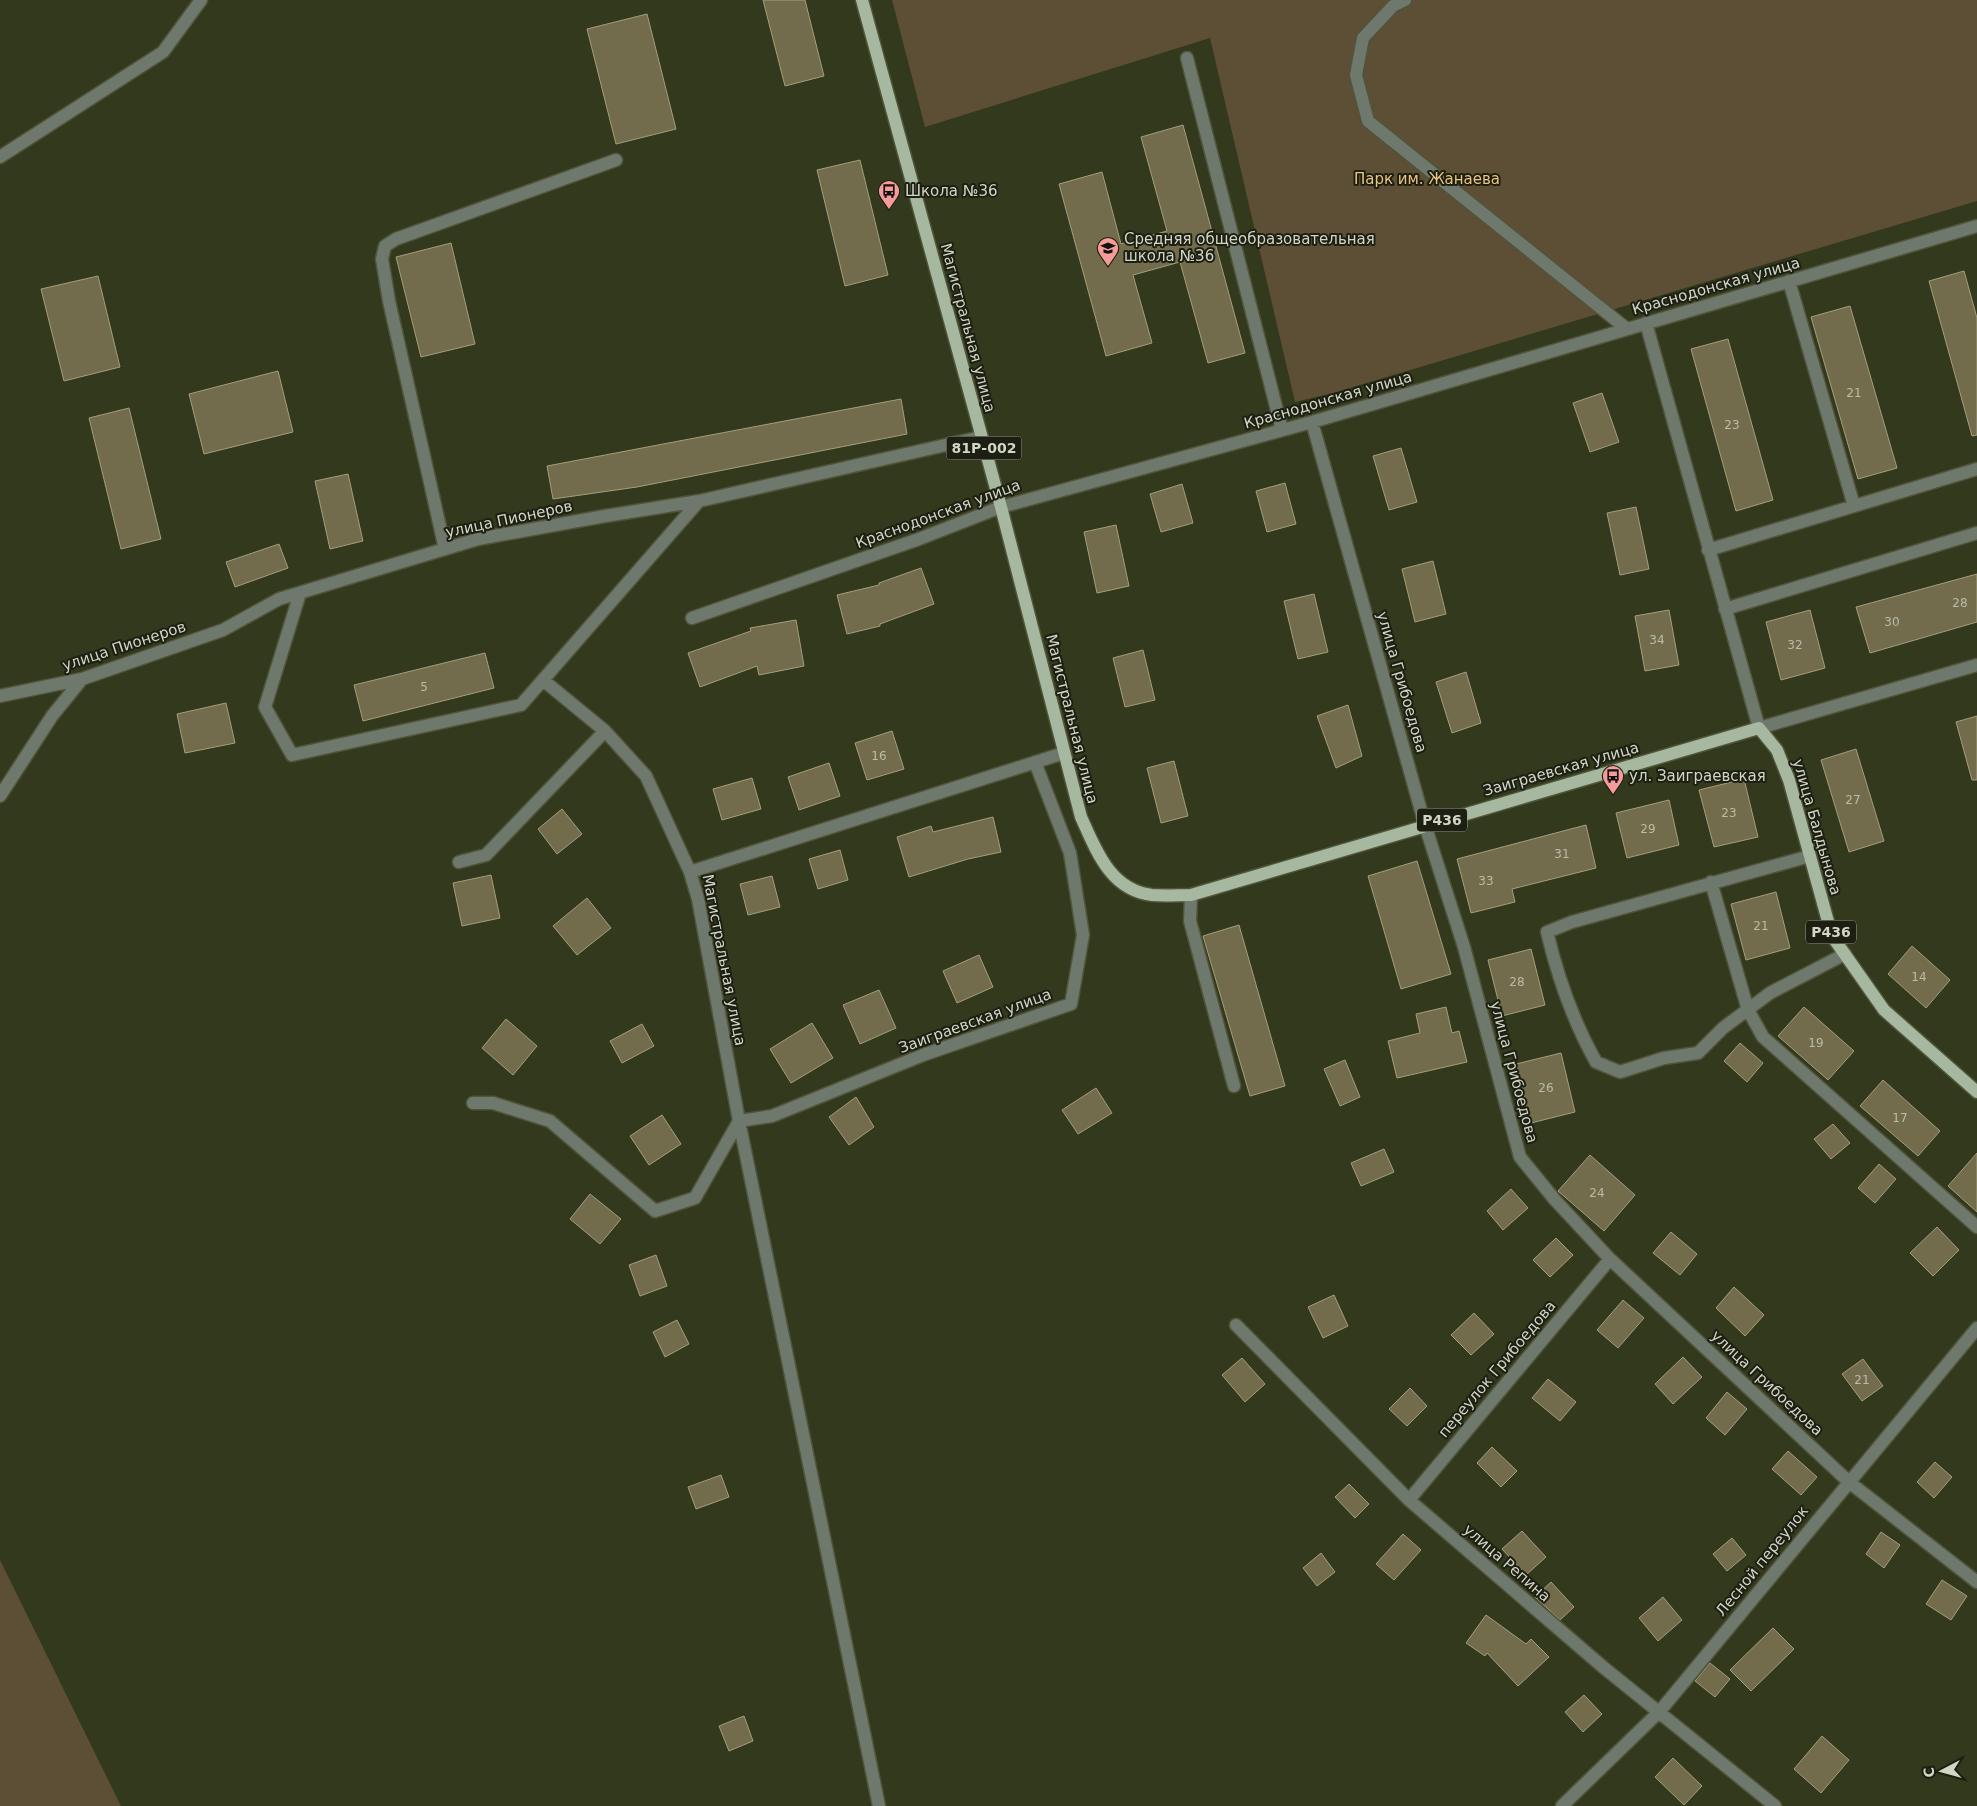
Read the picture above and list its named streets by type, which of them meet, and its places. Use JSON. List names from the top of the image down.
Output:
{
  "streets": {
    "main road": [
      "Магистральная улица",
      "81Р-002",
      "Заиграевская улица",
      "P436",
      "улица Балдынова"
    ],
    "street": [
      "Краснодонская улица",
      "улица Пионеров",
      "улица Грибоедова",
      "переулок Грибоедова",
      "Лесной переулок",
      "улица Репина"
    ]
  },
  "crossings": [
    ["Краснодонская улица", "Магистральная улица"],
    ["Краснодонская улица", "улица Грибоедова"],
    ["Магистральная улица", "улица Пионеров"],
    ["Магистральная улица", "Заиграевская улица"],
    ["улица Грибоедова", "Заиграевская улица"],
    ["улица Грибоедова", "переулок Грибоедова"],
    ["улица Грибоедова", "Лесной переулок"],
    ["Заиграевская улица", "улица Балдынова"],
    ["переулок Грибоедова", "улица Репина"],
    ["Лесной переулок", "улица Репина"]
  ],
  "parks": ["Парк им. Жанаева"],
  "places": {
    "bus stop": ["Школа №36", "ул. Заиграевская"],
    "school or university": ["Средняя общеобразовательная школа №36"]
  },
  "house_numbers": [
    "21",
    "23",
    "28",
    "30",
    "34",
    "32",
    "5",
    "16",
    "27",
    "23",
    "29",
    "31",
    "33",
    "21",
    "14",
    "28",
    "19",
    "26",
    "17",
    "24",
    "21"
  ],
  "north": "left"
}
